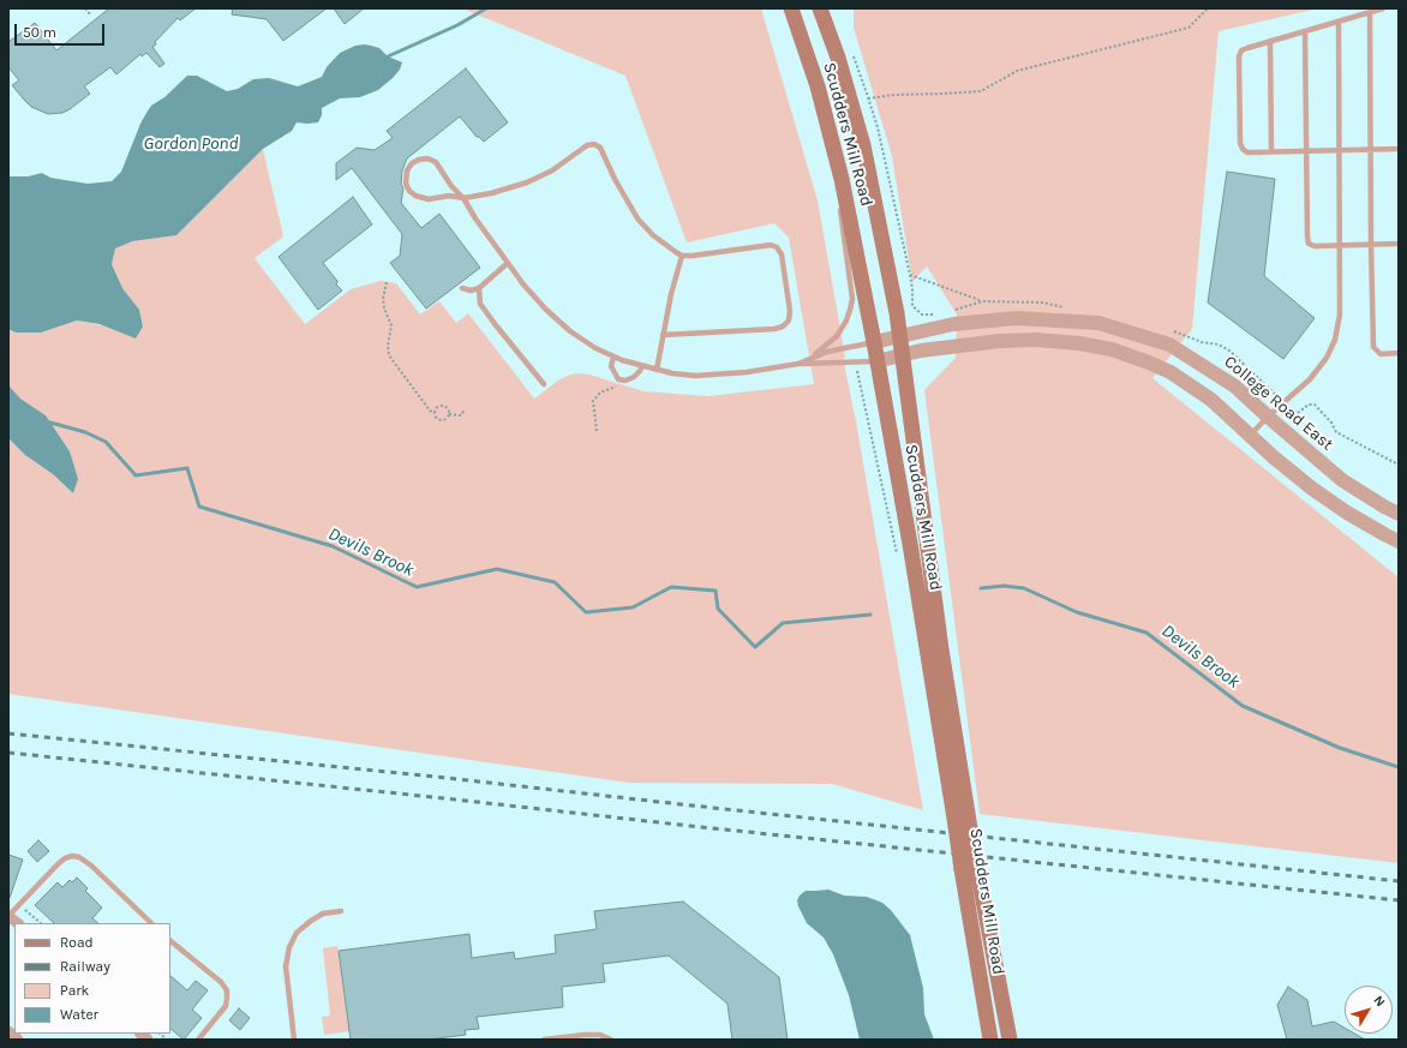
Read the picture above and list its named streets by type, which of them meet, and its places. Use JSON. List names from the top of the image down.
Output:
{
  "streets": {
    "main road": ["Scudders Mill Road"],
    "street": ["College Road East"]
  },
  "crossings": [
    ["Scudders Mill Road", "College Road East"]
  ],
  "water": ["Gordon Pond", "Devils Brook"],
  "legend": [
    "Road",
    "Railway",
    "Park",
    "Water"
  ],
  "scale_bar": "50 m",
  "north": "top right"
}
